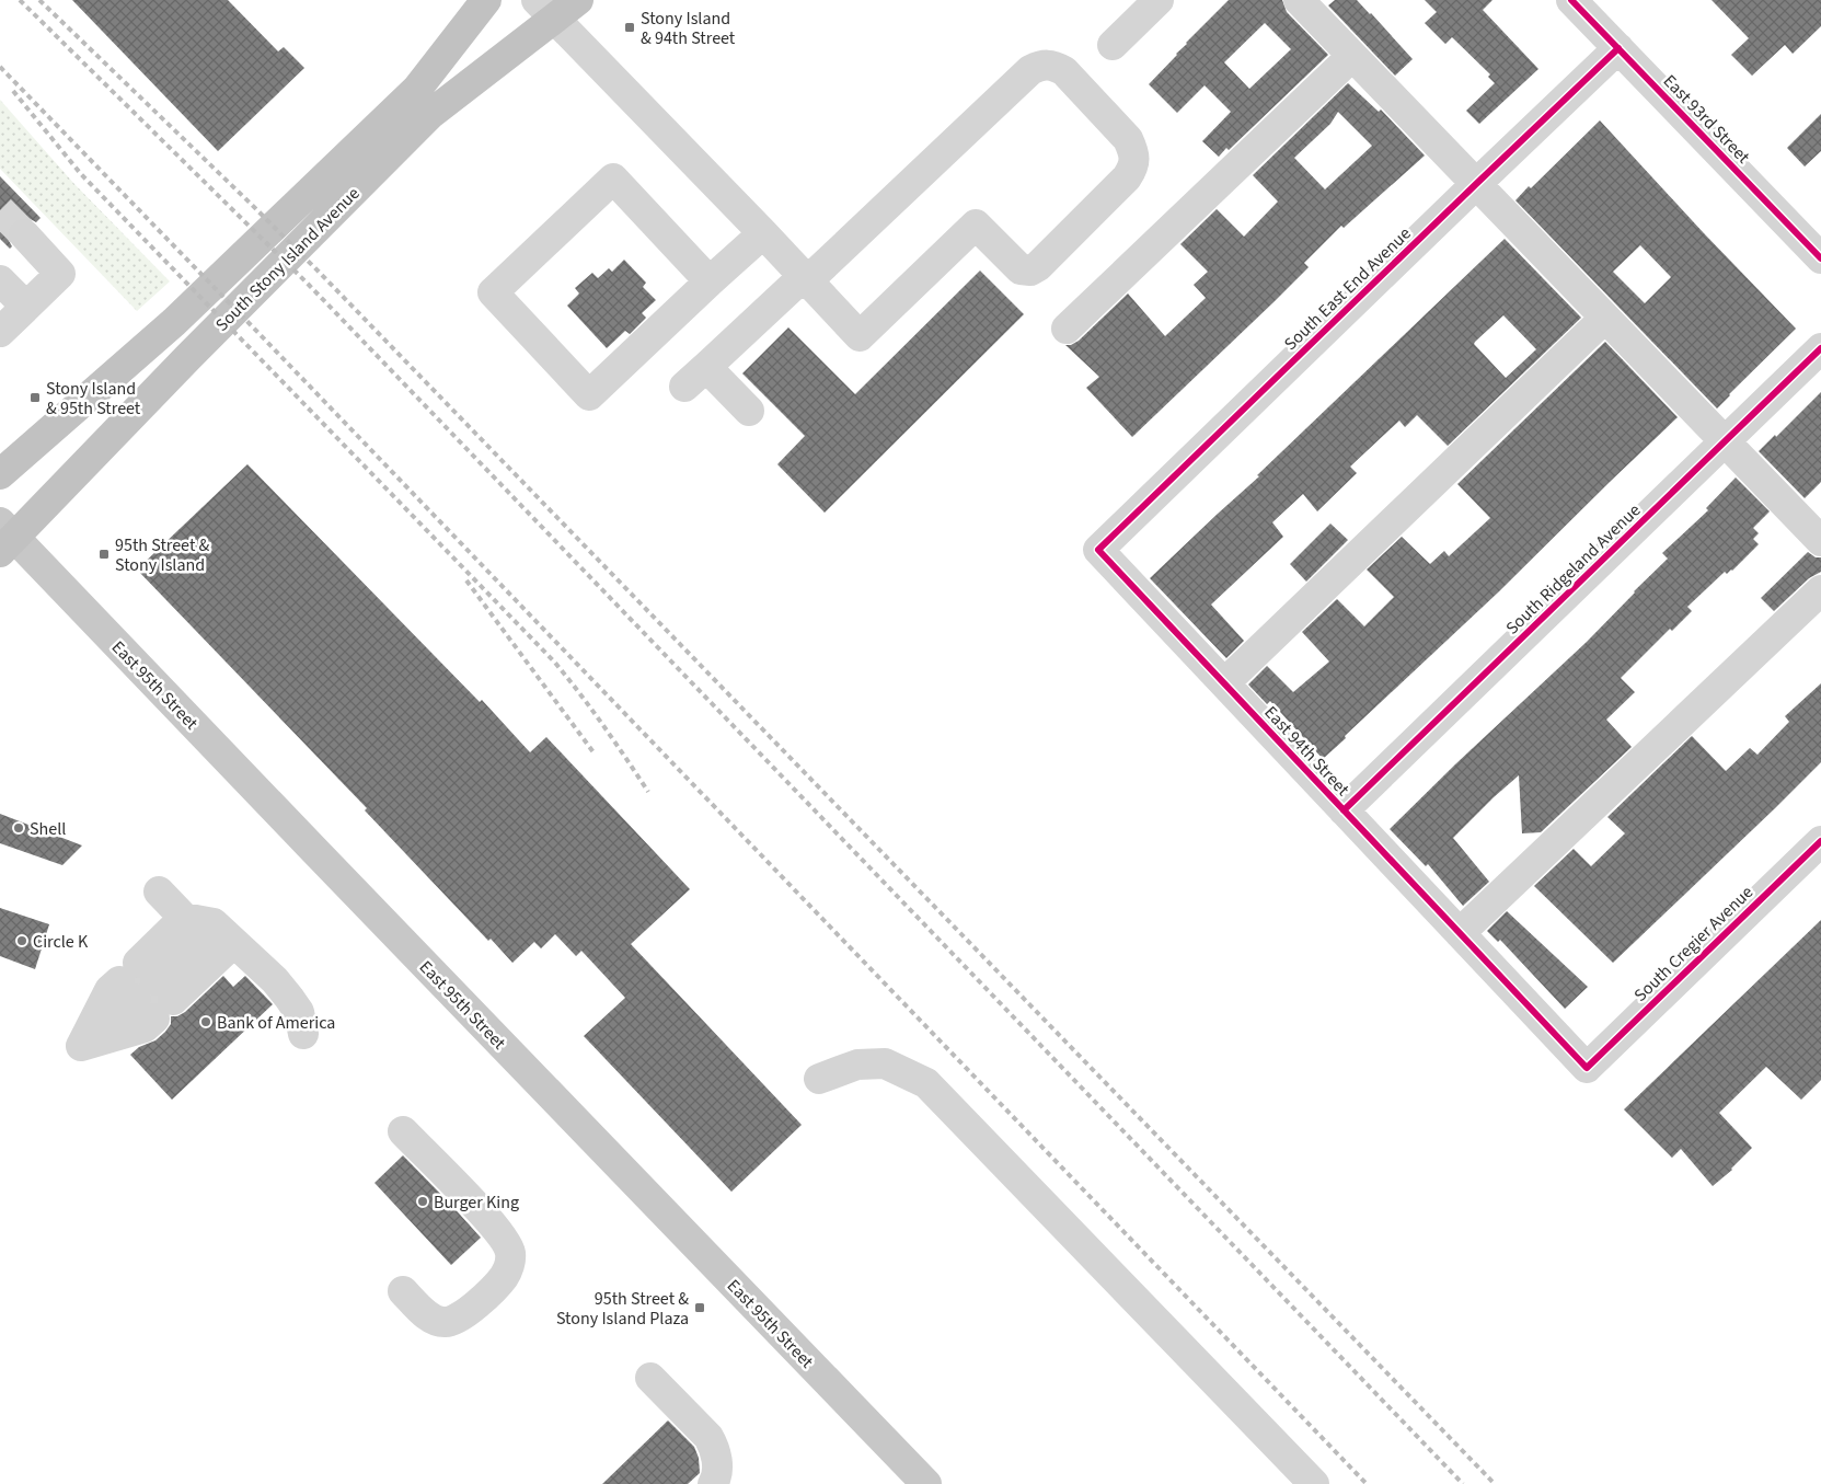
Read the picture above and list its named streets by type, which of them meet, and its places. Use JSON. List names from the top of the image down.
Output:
{
  "streets": {
    "highway": ["South Stony Island Avenue"],
    "main road": ["East 95th Street"],
    "street": [
      "East 93rd Street",
      "South East End Avenue",
      "South Ridgeland Avenue",
      "East 94th Street",
      "South Cregier Avenue"
    ]
  },
  "crossings": [
    ["East 93rd Street", "South East End Avenue"],
    ["South Stony Island Avenue", "East 95th Street"],
    ["South East End Avenue", "East 94th Street"],
    ["South Ridgeland Avenue", "East 94th Street"],
    ["East 94th Street", "South Cregier Avenue"]
  ],
  "places": {
    "transit": [
      "Stony Island & 94th Street",
      "Stony Island & 95th Street",
      "95th Street & Stony Island",
      "95th Street & Stony Island Plaza"
    ],
    "other": [
      "Shell",
      "Circle K",
      "Bank of America",
      "Burger King"
    ]
  }
}
